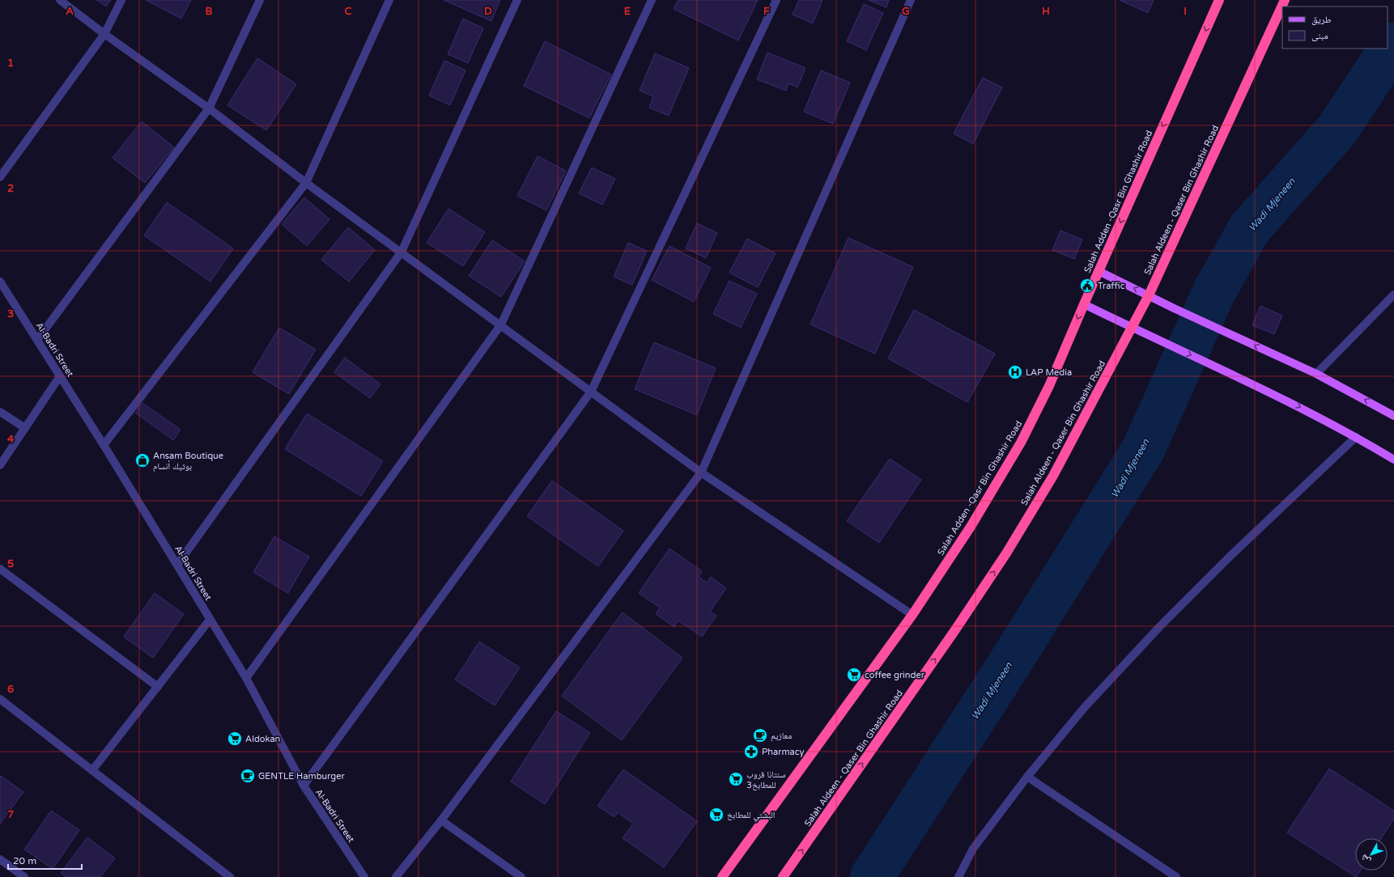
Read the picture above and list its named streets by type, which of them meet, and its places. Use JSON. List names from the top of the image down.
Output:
{
  "streets": {
    "highway": ["Salah Aldeen - Qaser Bin Ghashir Road", "Salah Adden -Qasr Bin Ghashir Road"],
    "street": ["Al-Badri Street"]
  },
  "one_way": ["Salah Aldeen - Qaser Bin Ghashir Road", "Salah Adden -Qasr Bin Ghashir Road"],
  "water": ["Wadi Mjeneen"],
  "places": {
    "public building": ["Traffic"],
    "hospital": ["LAP Media"],
    "shop": ["Ansam Boutique بوتيك أنسام"],
    "supermarket": [
      "coffee grinder",
      "Aldokan",
      "سنتانا قروب 3للمطابخ",
      "البشتي للمطابخ"
    ],
    "cafe": ["معازيم", "GENTLE Hamburger"],
    "pharmacy": ["Pharmacy"]
  },
  "legend": ["طريق", "مبنى"],
  "scale_bar": "20 m",
  "north": "bottom left",
  "grid": {
    "columns": [
      "A",
      "B",
      "C",
      "D",
      "E",
      "F",
      "G",
      "H",
      "I"
    ],
    "rows": [
      "1",
      "2",
      "3",
      "4",
      "5",
      "6",
      "7"
    ]
  }
}
